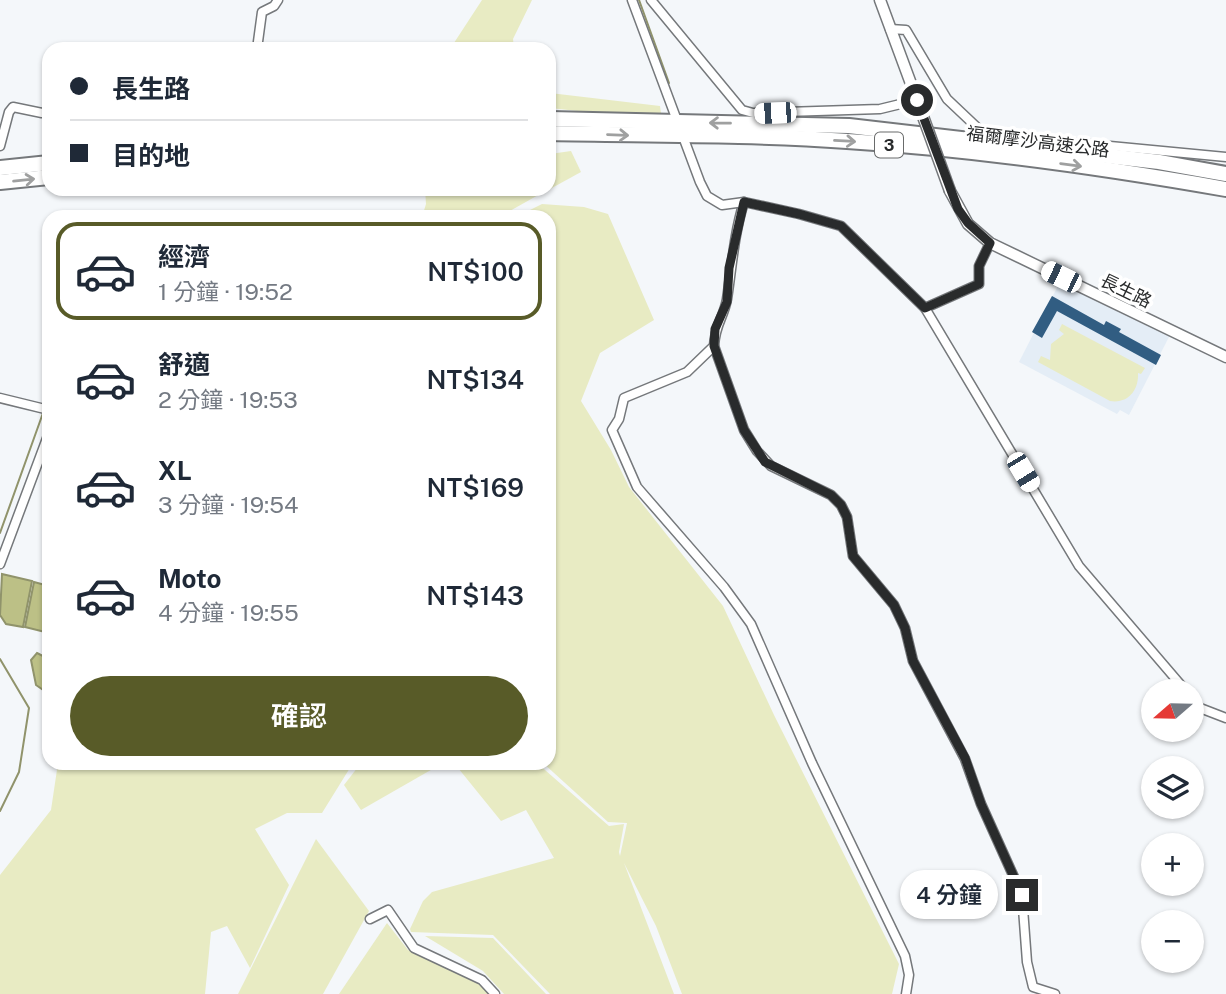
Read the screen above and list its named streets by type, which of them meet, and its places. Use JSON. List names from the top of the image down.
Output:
{
  "streets": {
    "highway": ["福爾摩沙高速公路", "3"],
    "street": ["長生路"]
  },
  "north": "left",
  "page": {
    "banner": ["長生路", "目的地"],
    "list": [
      {
        "name": "經濟",
        "note": "1 分鐘 · 19:52",
        "value": "NT$100"
      },
      {
        "name": "舒適",
        "note": "2 分鐘 · 19:53",
        "value": "NT$134"
      },
      {
        "name": "XL",
        "note": "3 分鐘 · 19:54",
        "value": "NT$169"
      },
      {
        "name": "Moto",
        "note": "4 分鐘 · 19:55",
        "value": "NT$143"
      }
    ],
    "buttons": "確認",
    "map_buttons": ["+", "−"],
    "bubble": "4 分鐘"
  }
}
